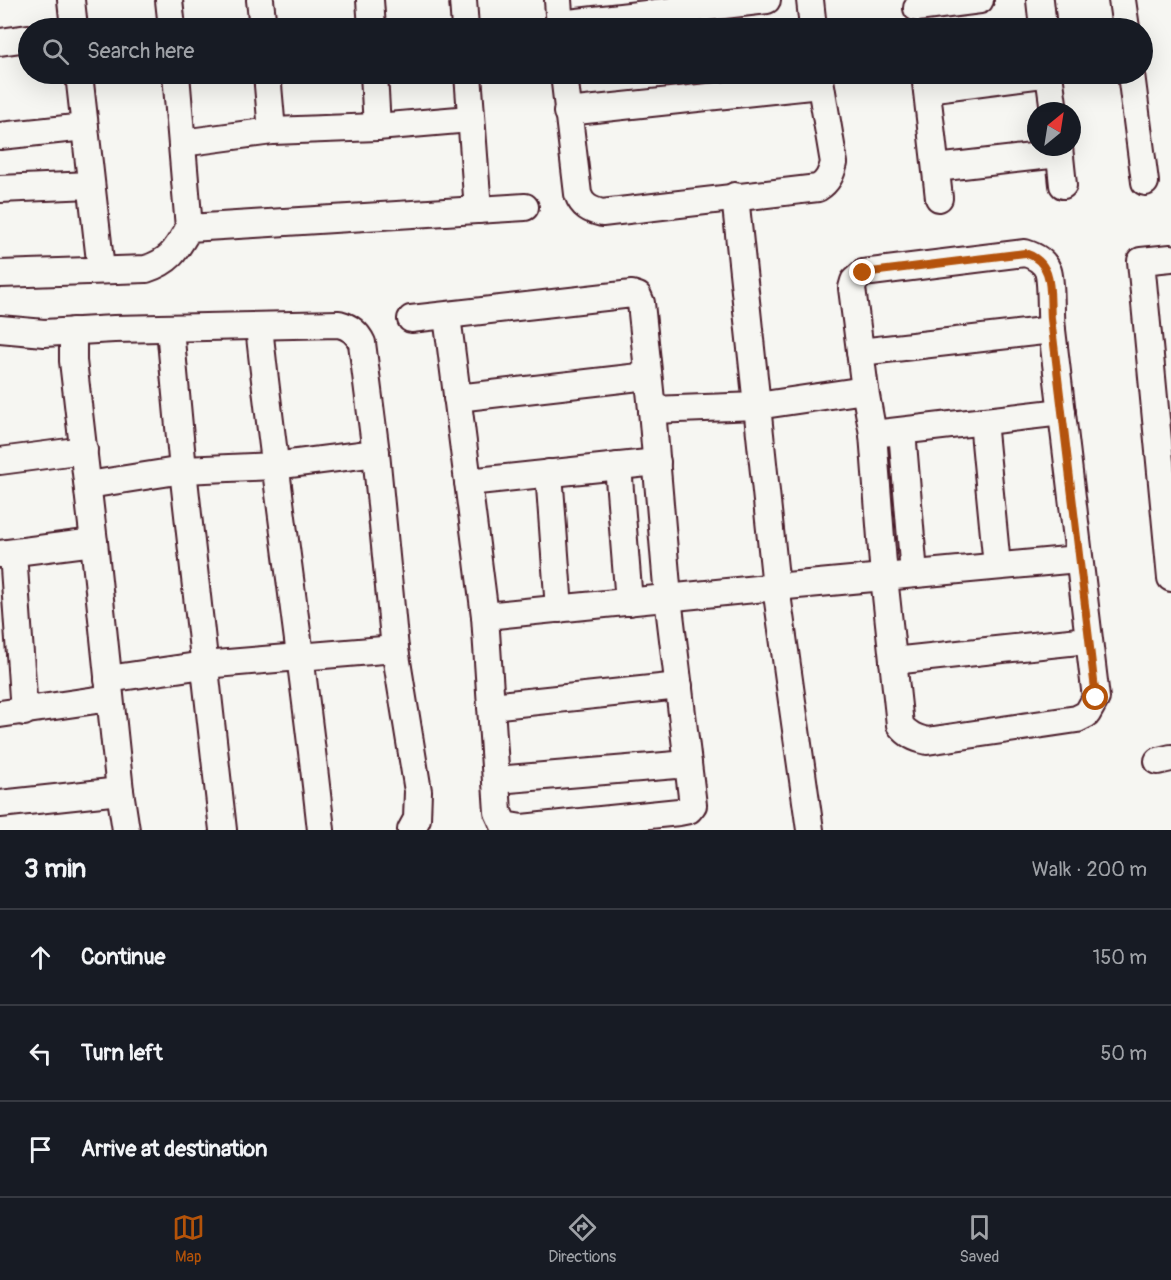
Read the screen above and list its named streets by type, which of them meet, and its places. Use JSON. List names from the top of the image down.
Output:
{
  "north": "top right",
  "page": {
    "search": "Search here",
    "heading": ["3 min", "Walk · 200 m"],
    "list": [
      ["Continue", "150 m"],
      ["Turn left", "50 m"],
      "Arrive at destination"
    ],
    "nav": ["Map", "Directions", "Saved"]
  }
}
